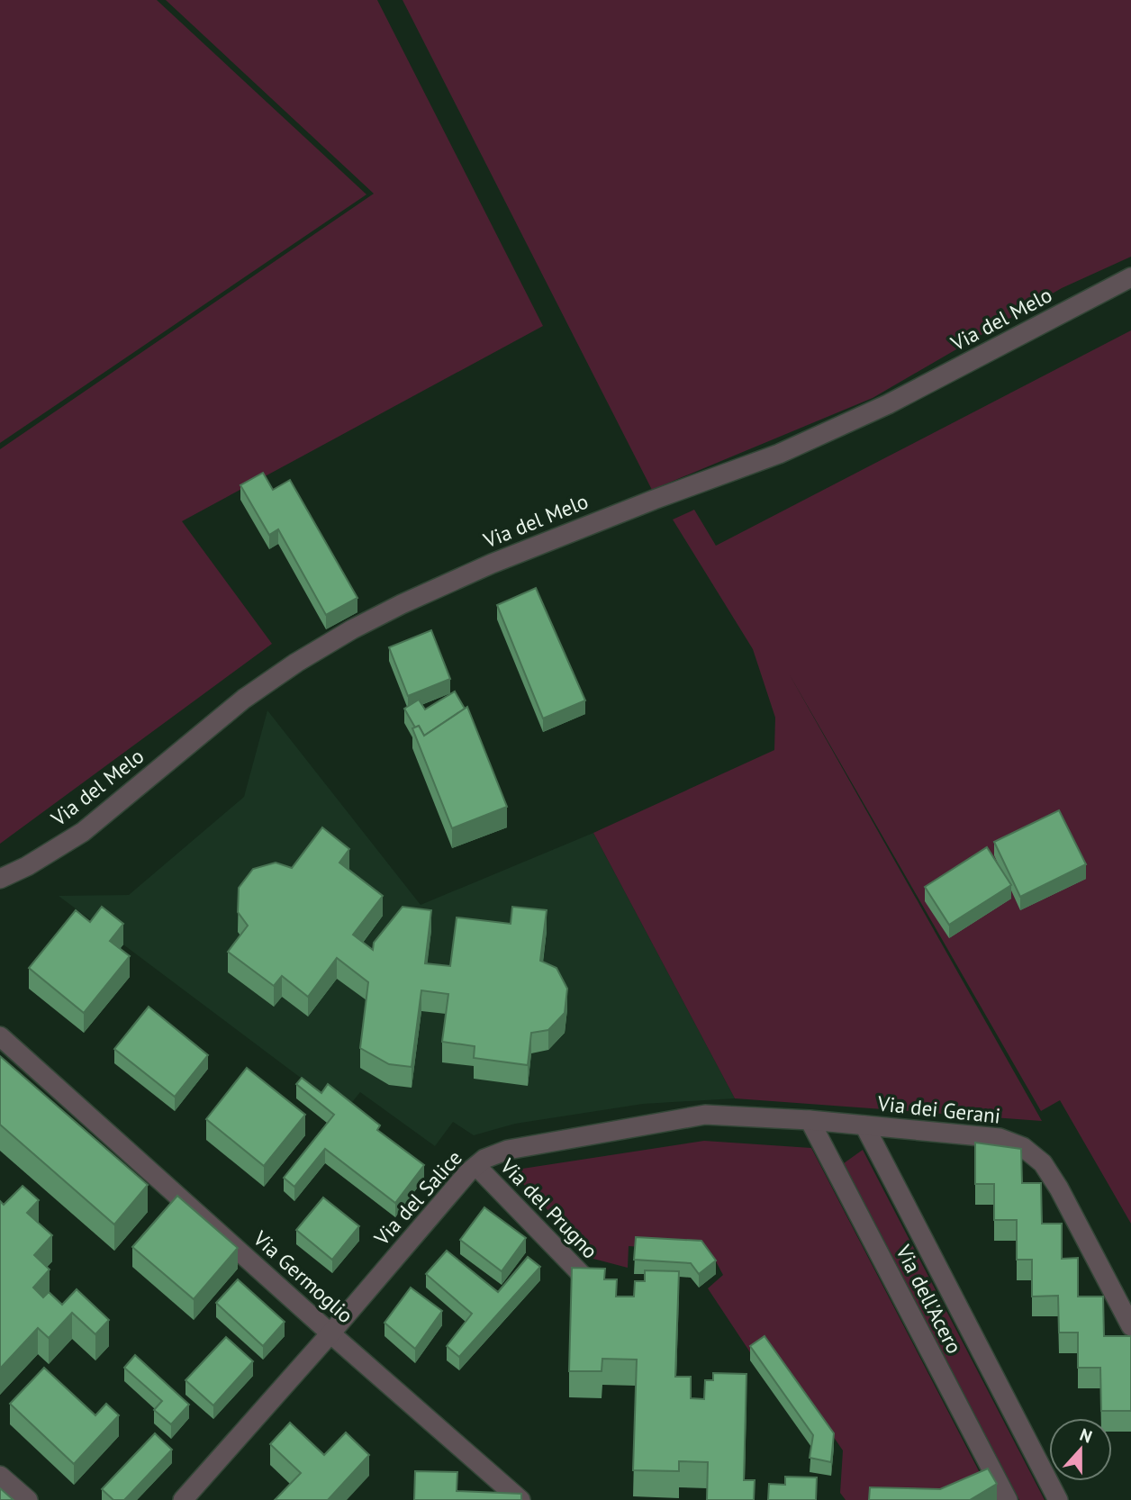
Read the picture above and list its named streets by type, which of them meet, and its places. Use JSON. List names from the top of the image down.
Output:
{
  "streets": {
    "street": [
      "Via del Melo",
      "Via dei Gerani",
      "Via del Salice",
      "Via del Prugno",
      "Via Germoglio",
      "Via dell'Acero"
    ]
  },
  "crossings": [
    ["Via dei Gerani", "Via del Salice"],
    ["Via dei Gerani", "Via dell'Acero"],
    ["Via del Salice", "Via del Prugno"],
    ["Via del Salice", "Via Germoglio"],
    ["Via del Salice", "Via dell'Acero"]
  ],
  "north": "top"
}
